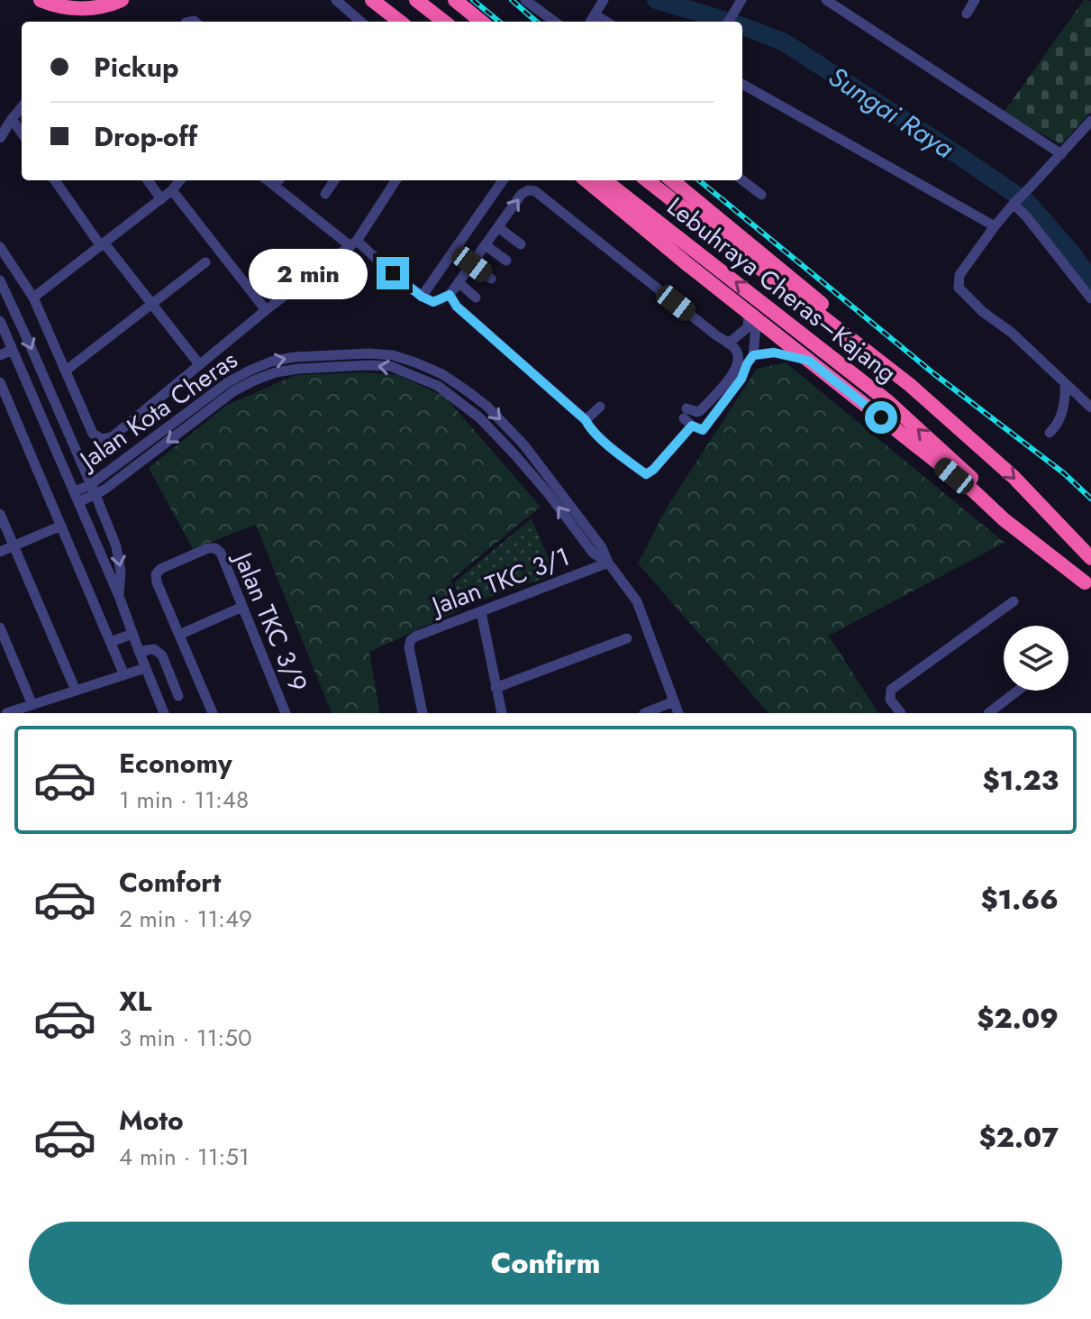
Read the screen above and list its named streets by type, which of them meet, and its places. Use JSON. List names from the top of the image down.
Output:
{
  "streets": {
    "highway": ["Lebuhraya Cheras–Kajang"],
    "street": ["Jalan Kota Cheras", "Jalan TKC 3/1", "Jalan TKC 3/9"]
  },
  "crossings": [
    ["Jalan Kota Cheras", "Jalan TKC 3/1"]
  ],
  "water": ["Sungai Raya"],
  "page": {
    "banner": ["Pickup", "Drop-off"],
    "bubble": "2 min",
    "list": [
      {
        "name": "Economy",
        "note": "1 min · 11:48",
        "value": "$1.23"
      },
      {
        "name": "Comfort",
        "note": "2 min · 11:49",
        "value": "$1.66"
      },
      {
        "name": "XL",
        "note": "3 min · 11:50",
        "value": "$2.09"
      },
      {
        "name": "Moto",
        "note": "4 min · 11:51",
        "value": "$2.07"
      }
    ],
    "buttons": "Confirm"
  }
}
